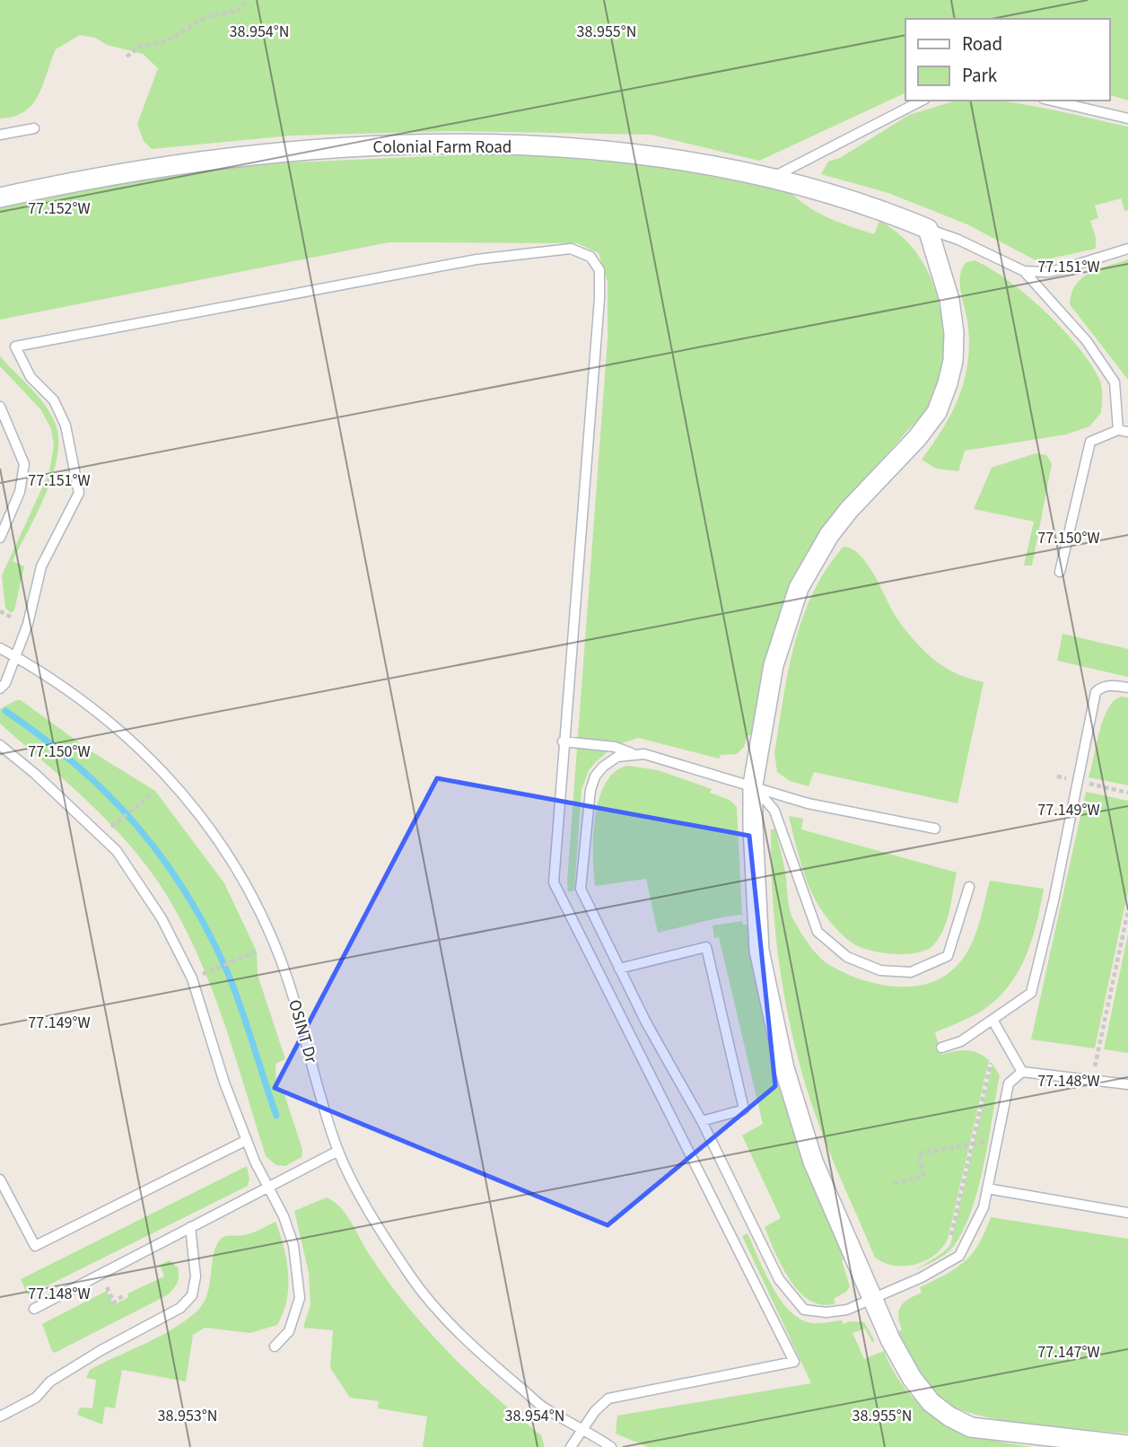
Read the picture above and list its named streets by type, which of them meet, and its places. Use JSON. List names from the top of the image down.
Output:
{
  "streets": {
    "street": ["Colonial Farm Road"],
    "lane": ["OSINT Dr"]
  },
  "legend": ["Road", "Park"],
  "coordinates": [
    "38.954°N",
    "38.955°N",
    "77.152°W",
    "77.151°W",
    "77.150°W",
    "77.149°W",
    "77.148°W",
    "77.147°W",
    "38.953°N"
  ]
}
